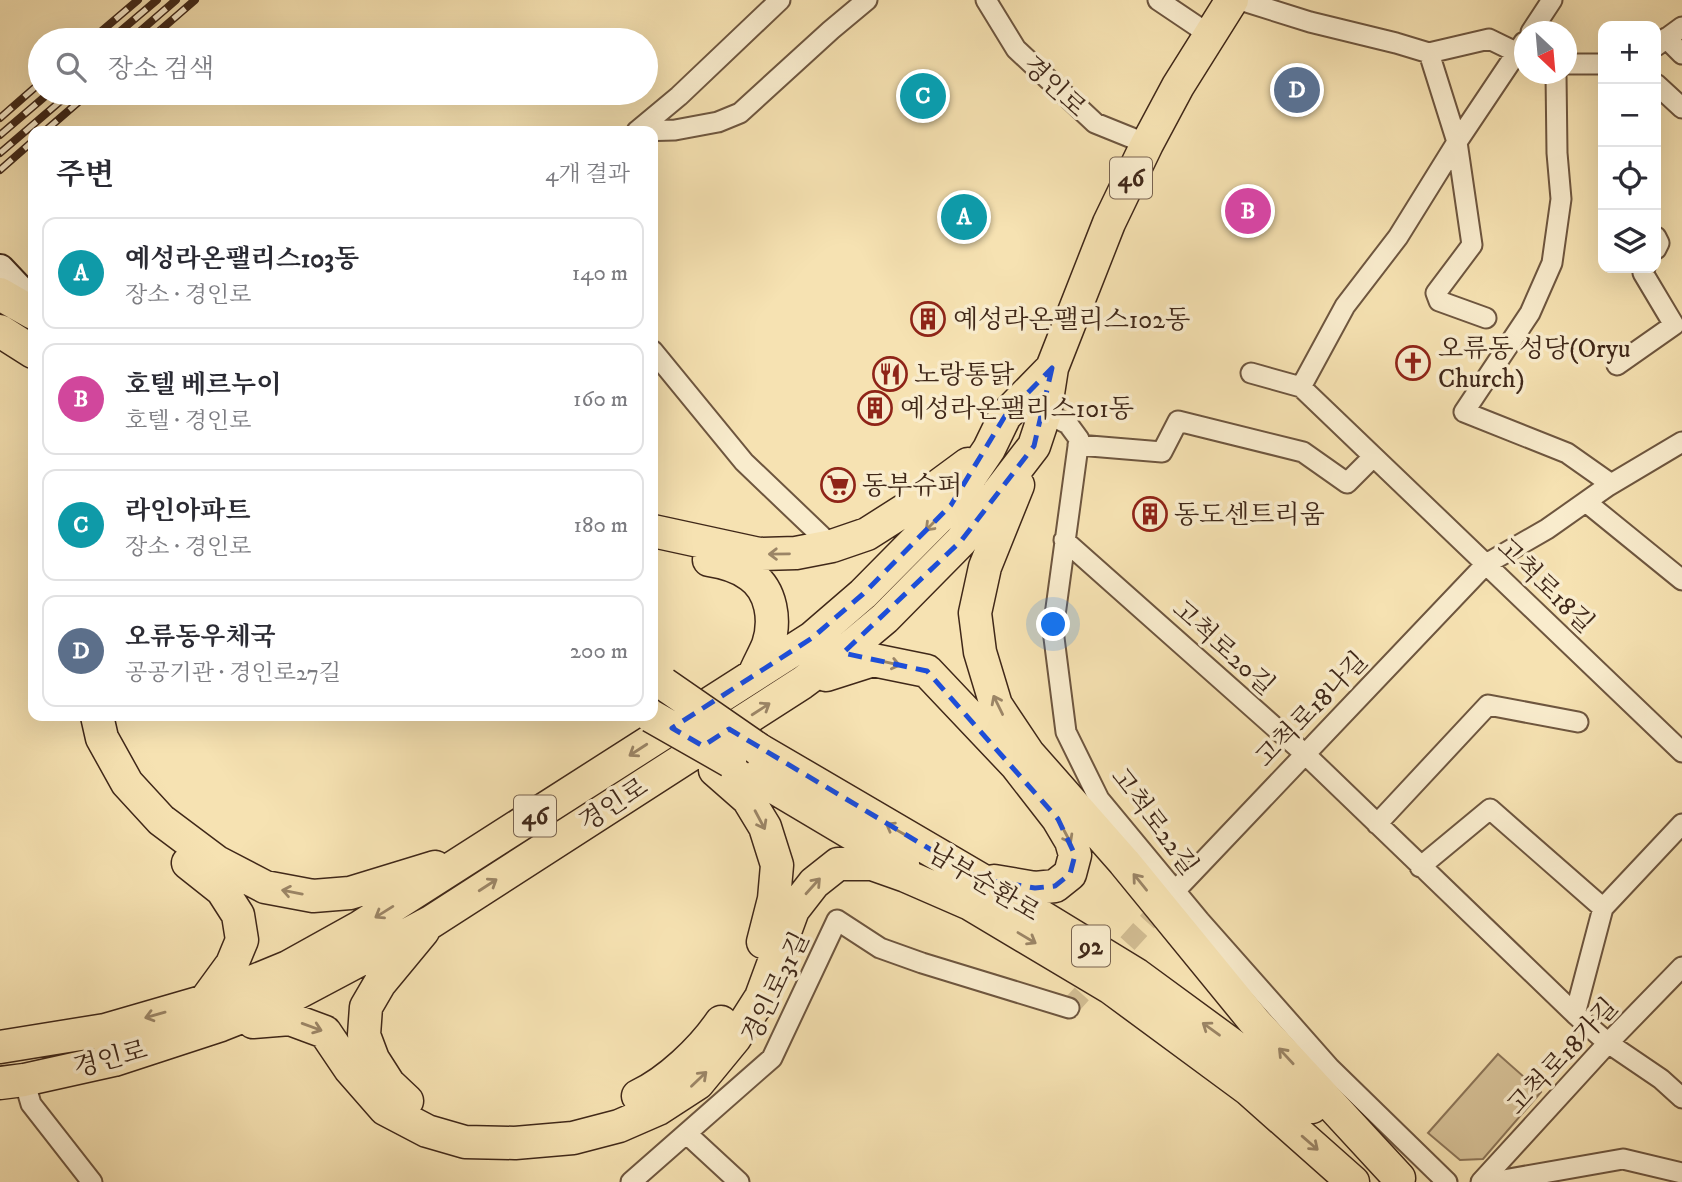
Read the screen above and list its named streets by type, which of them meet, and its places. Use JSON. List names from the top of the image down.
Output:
{
  "streets": {
    "main road": [
      "경인로",
      "46",
      "남부순환로",
      "92"
    ],
    "street": [
      "고척로18길",
      "고척로20길",
      "고척로18나길",
      "고척로22길",
      "경인로31길",
      "고척로18가길"
    ]
  },
  "crossings": [
    ["고척로18길", "고척로18나길"],
    ["고척로20길", "고척로18나길"],
    ["고척로20길", "고척로22길"],
    ["고척로20길", "고척로18가길"],
    ["고척로18나길", "고척로22길"]
  ],
  "places": {
    "building": ["예성라온팰리스102동", "예성라온팰리스101동", "동도센트리움"],
    "church": ["오류동 성당(Oryu Church)"],
    "restaurant": ["노랑통닭"],
    "supermarket": ["동부슈퍼"]
  },
  "north": "bottom right",
  "page": {
    "map_buttons": ["+", "−"],
    "search": "장소 검색",
    "pins": [
      "D",
      "C",
      "B",
      "A"
    ],
    "heading": ["주변", "4개 결과"],
    "list": [
      {
        "mark": "A",
        "name": "예성라온팰리스103동",
        "note": "장소 · 경인로",
        "value": "140 m"
      },
      {
        "mark": "B",
        "name": "호텔 베르누이",
        "note": "호텔 · 경인로",
        "value": "160 m"
      },
      {
        "mark": "C",
        "name": "라인아파트",
        "note": "장소 · 경인로",
        "value": "180 m"
      },
      {
        "mark": "D",
        "name": "오류동우체국",
        "note": "공공기관 · 경인로27길",
        "value": "200 m"
      }
    ]
  }
}
